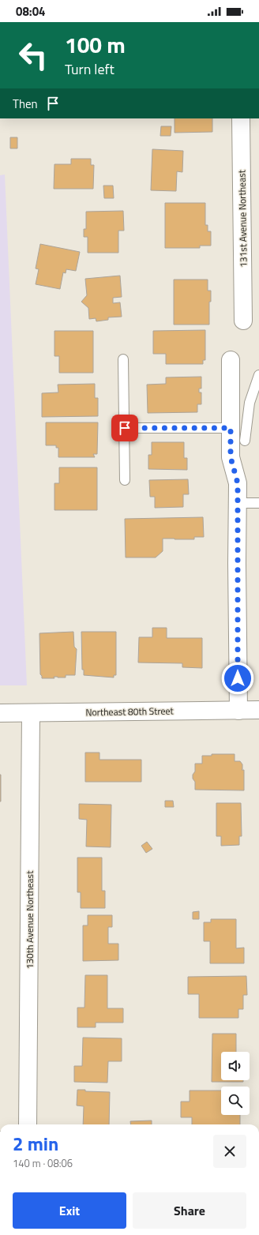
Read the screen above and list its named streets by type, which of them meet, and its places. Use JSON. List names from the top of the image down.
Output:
{
  "streets": {
    "street": ["131st Avenue Northeast", "Northeast 80th Street", "130th Avenue Northeast"]
  },
  "crossings": [
    ["Northeast 80th Street", "130th Avenue Northeast"]
  ],
  "page": {
    "status": "08:04",
    "turn": ["100 m", "Turn left"],
    "then": "Then",
    "heading": ["2 min", "140 m · 08:06"],
    "buttons": ["Exit", "Share"]
  }
}
